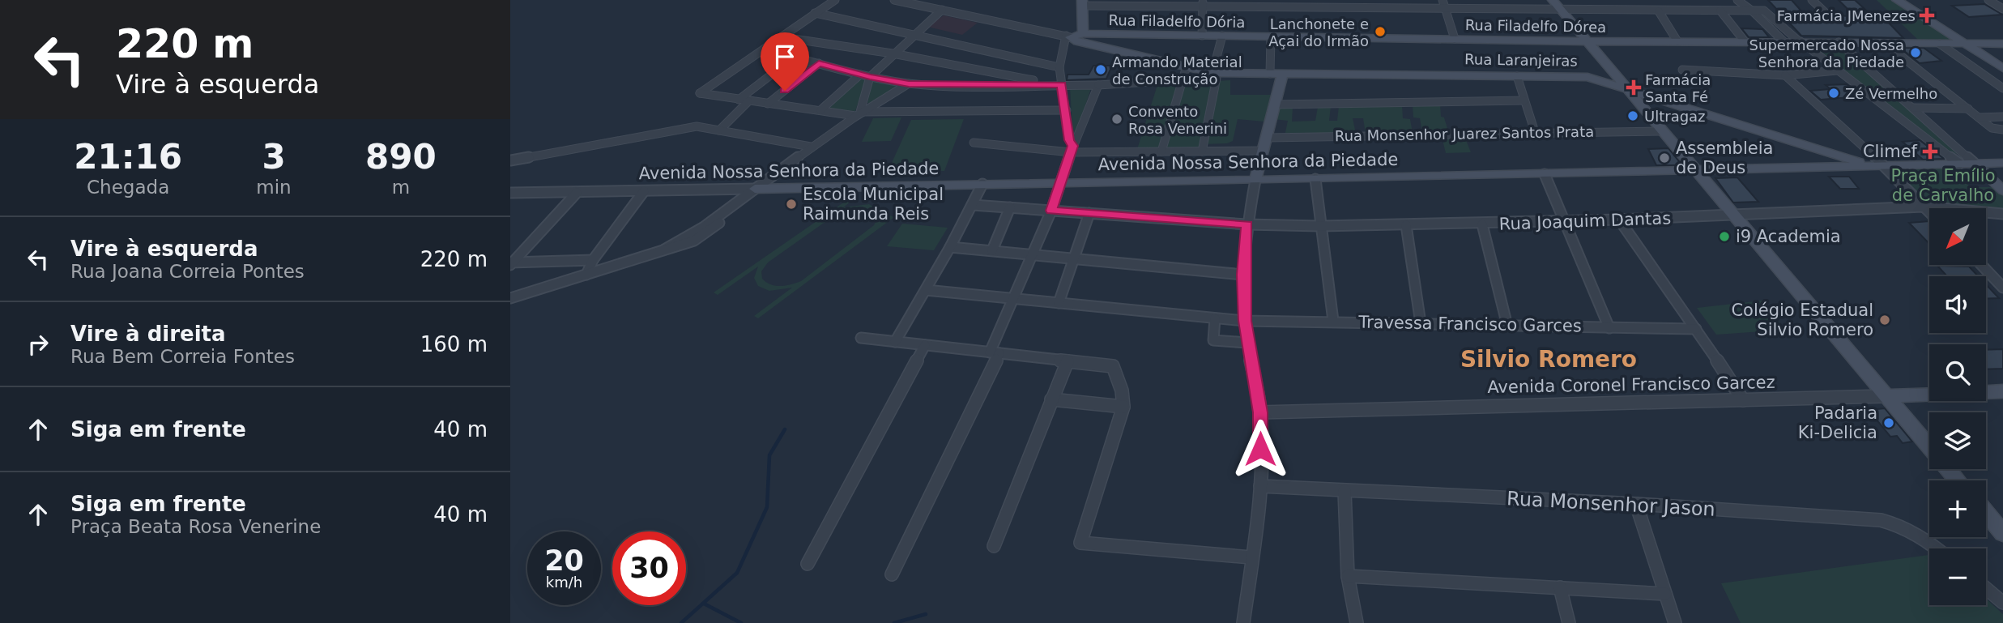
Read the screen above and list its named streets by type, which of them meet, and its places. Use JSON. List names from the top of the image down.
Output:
{
  "streets": {
    "street": [
      "Rua Filadelfo Dória",
      "Rua Filadelfo Dórea",
      "Rua Laranjeiras",
      "Rua Monsenhor Juarez Santos Prata",
      "Avenida Nossa Senhora da Piedade",
      "Rua Joaquim Dantas",
      "Travessa Francisco Garces",
      "Avenida Coronel Francisco Garcez",
      "Rua Monsenhor Jason"
    ]
  },
  "crossings": [
    ["Rua Filadelfo Dória", "Rua Filadelfo Dórea"],
    ["Rua Filadelfo Dória", "Rua Laranjeiras"],
    ["Rua Laranjeiras", "Avenida Nossa Senhora da Piedade"]
  ],
  "districts": ["Silvio Romero"],
  "parks": ["Praça Emílio de Carvalho"],
  "places": {
    "health": ["Farmácia JMenezes", "Farmácia Santa Fé", "Climef"],
    "other": [
      "Lanchonete e Açai do Irmão",
      "Supermercado Nossa Senhora da Piedade",
      "Armando Material de Construção",
      "Zé Vermelho",
      "Ultragaz",
      "Convento Rosa Venerini",
      "Assembleia de Deus",
      "Escola Municipal Raimunda Reis",
      "i9 Academia",
      "Colégio Estadual Silvio Romero",
      "Padaria Ki-Delicia"
    ]
  },
  "north": "bottom left",
  "page": {
    "turn": ["220 m", "Vire à esquerda"],
    "eta": [
      "21:16",
      "Chegada",
      "3",
      "min",
      "890",
      "m"
    ],
    "map_buttons": ["+", "−"],
    "list": [
      {
        "name": "Vire à esquerda",
        "note": "Rua Joana Correia Pontes",
        "value": "220 m"
      },
      {
        "name": "Vire à direita",
        "note": "Rua Bem Correia Fontes",
        "value": "160 m"
      },
      {
        "name": "Siga em frente",
        "value": "40 m"
      },
      {
        "name": "Siga em frente",
        "note": "Praça Beata Rosa Venerine",
        "value": "40 m"
      }
    ],
    "speed": "20 km/h",
    "limit": "30"
  }
}
